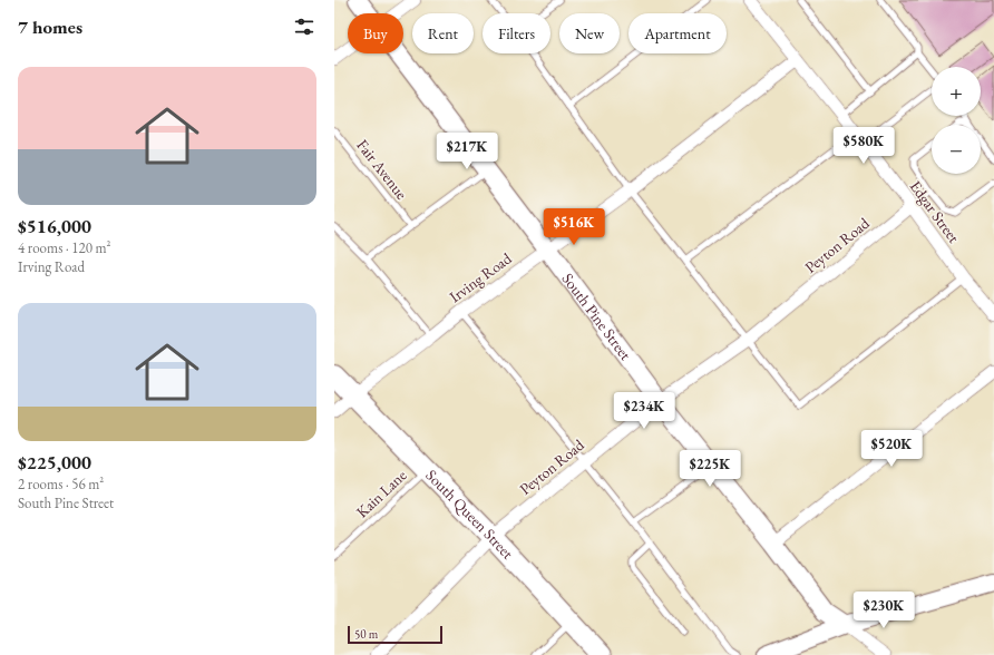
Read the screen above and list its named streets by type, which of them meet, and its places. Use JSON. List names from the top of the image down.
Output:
{
  "streets": {
    "main road": ["South Queen Street"],
    "street": [
      "Edgar Street",
      "Peyton Road",
      "Irving Road",
      "South Pine Street"
    ],
    "lane": ["Fair Avenue", "Kain Lane"]
  },
  "crossings": [
    ["Edgar Street", "Peyton Road"],
    ["Edgar Street", "Irving Road"],
    ["Peyton Road", "South Pine Street"],
    ["Peyton Road", "South Queen Street"],
    ["Irving Road", "South Pine Street"],
    ["Irving Road", "South Queen Street"],
    ["Kain Lane", "South Queen Street"]
  ],
  "scale_bar": "50 m",
  "page": {
    "heading": "7 homes",
    "chip": [
      "Buy",
      "Rent",
      "Filters",
      "New",
      "Apartment"
    ],
    "list": [
      {
        "name": "$516,000",
        "note": "4 rooms · 120 m² · Irving Road"
      },
      {
        "name": "$225,000",
        "note": "2 rooms · 56 m² · South Pine Street"
      }
    ],
    "map_buttons": ["+", "−"],
    "price": [
      "$580K",
      "$217K",
      "$516K",
      "$234K",
      "$520K",
      "$225K",
      "$230K"
    ],
    "scale": "50 m"
  }
}
